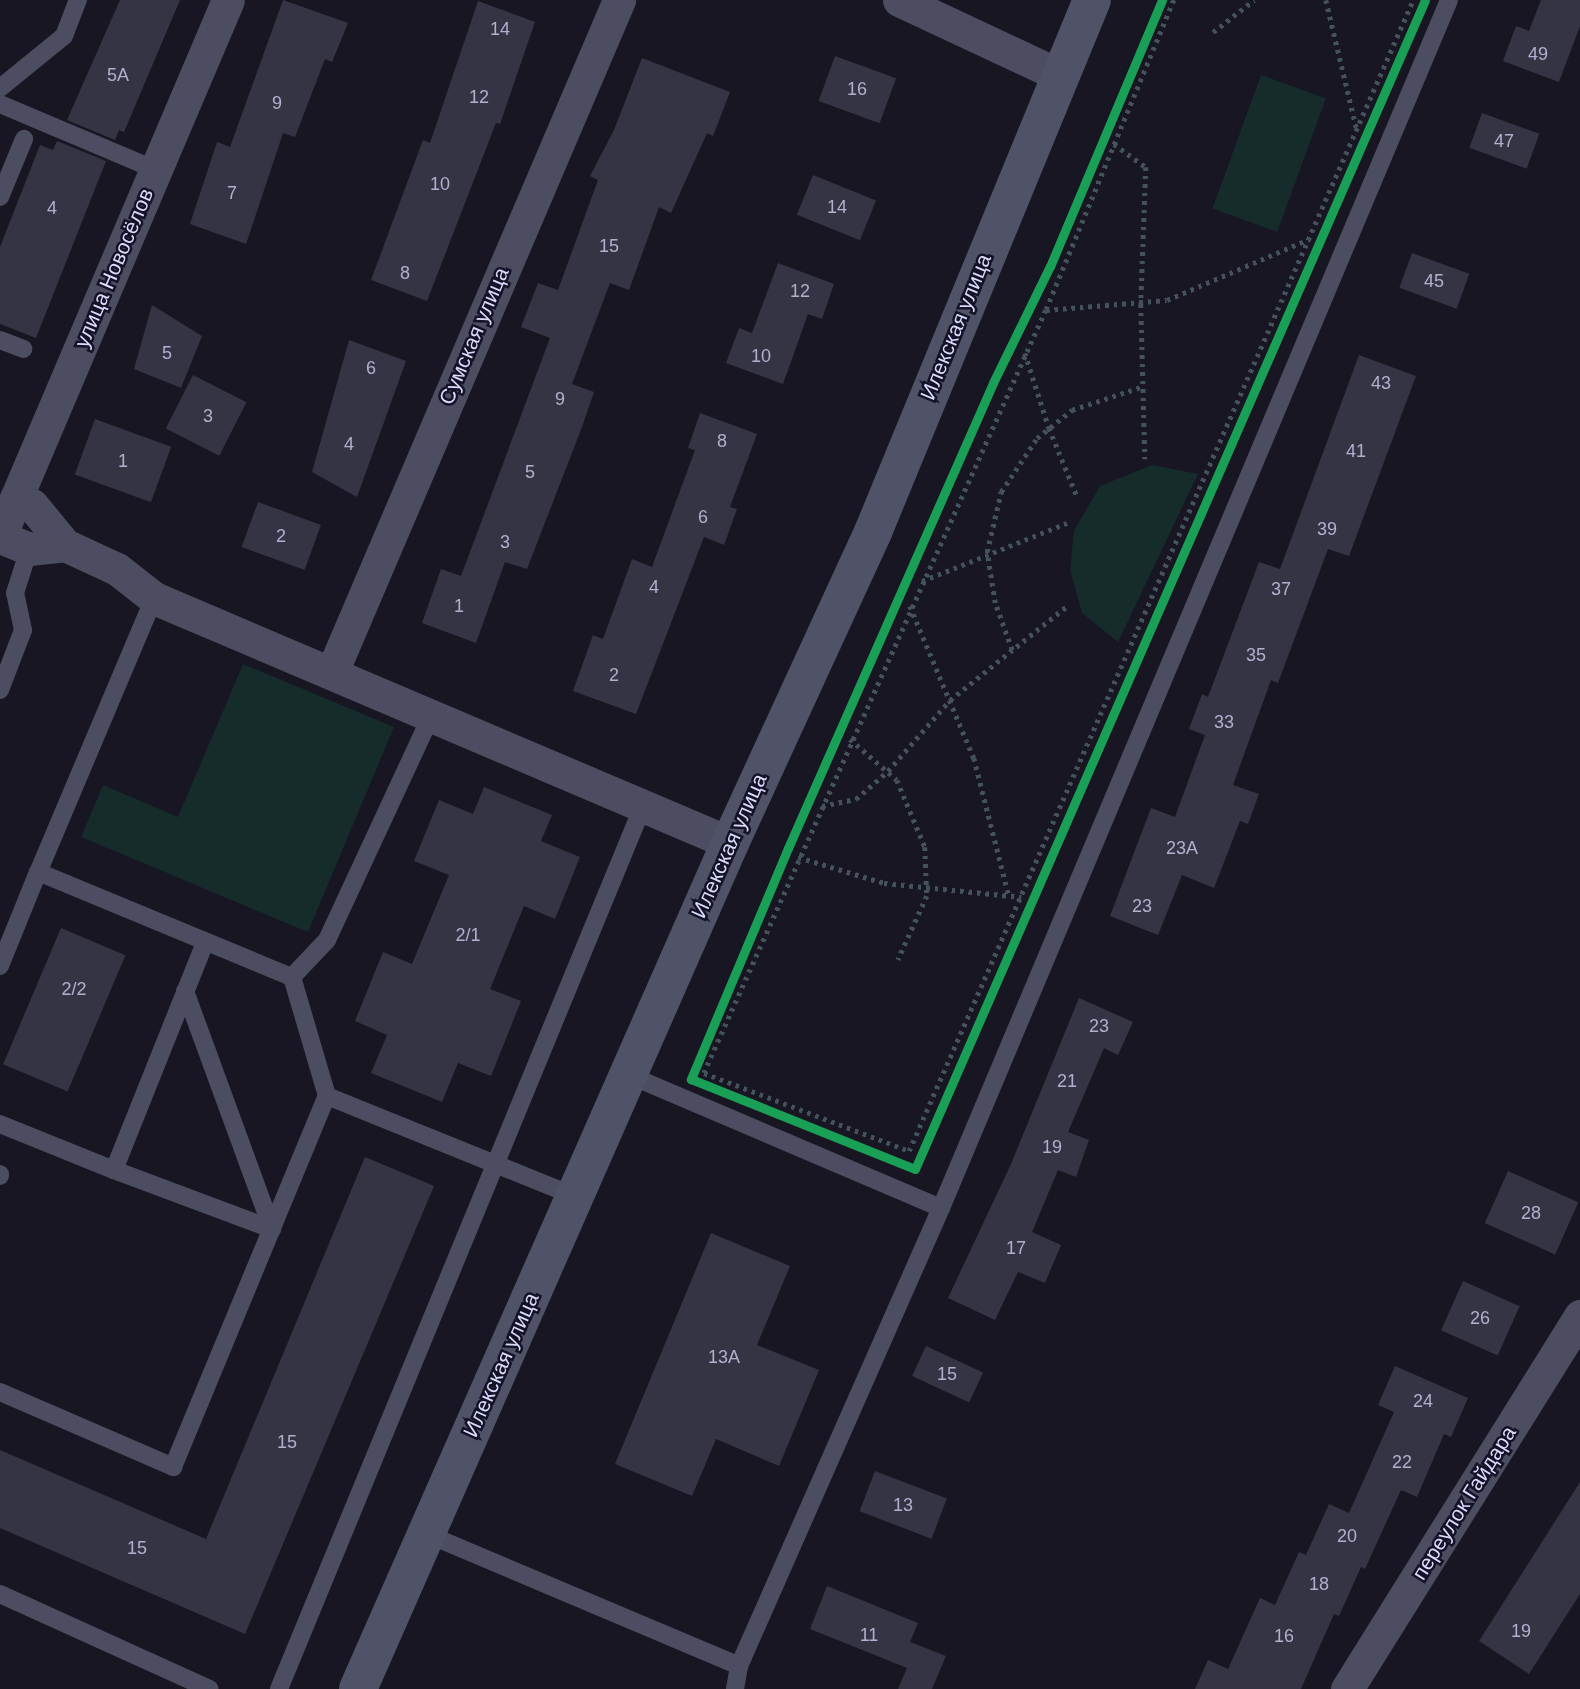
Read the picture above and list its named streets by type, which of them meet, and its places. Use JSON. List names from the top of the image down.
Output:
{
  "streets": {
    "street": [
      "улица Новосёлов",
      "Илекская улица",
      "Сумская улица",
      "переулок Гайдара"
    ]
  },
  "house_numbers": [
    "14",
    "49",
    "5А",
    "16",
    "12",
    "9",
    "47",
    "10",
    "7",
    "14",
    "4",
    "15",
    "8",
    "45",
    "12",
    "5",
    "10",
    "6",
    "43",
    "9",
    "3",
    "8",
    "4",
    "41",
    "1",
    "5",
    "6",
    "39",
    "2",
    "3",
    "4",
    "37",
    "1",
    "35",
    "2",
    "33",
    "23А",
    "23",
    "2/1",
    "2/2",
    "23",
    "21",
    "19",
    "28",
    "17",
    "26",
    "13А",
    "15",
    "24",
    "15",
    "22",
    "13",
    "20",
    "15",
    "18",
    "19",
    "11",
    "16"
  ]
}
